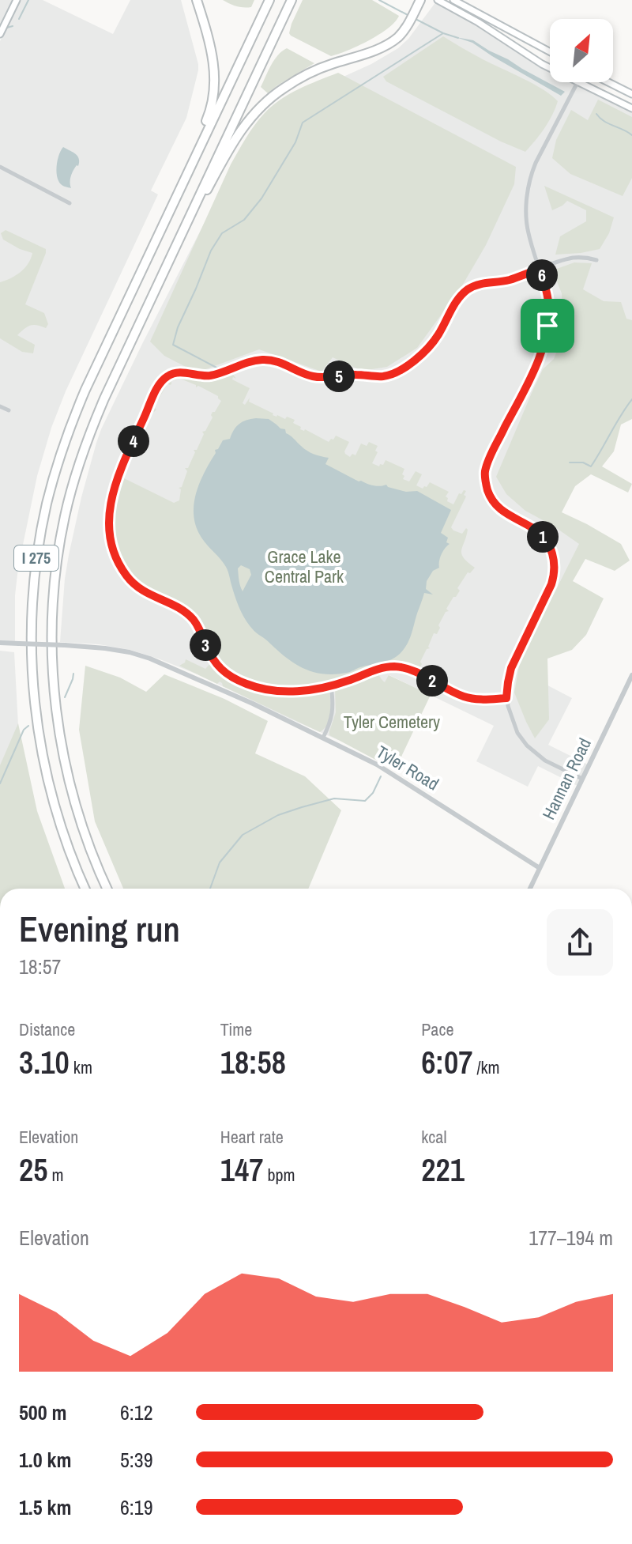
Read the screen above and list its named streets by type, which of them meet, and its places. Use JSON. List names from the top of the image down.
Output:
{
  "streets": {
    "highway": ["I 275"],
    "street": ["Tyler Road", "Hannan Road"]
  },
  "crossings": [
    ["Tyler Road", "Hannan Road"]
  ],
  "parks": ["Grace Lake Central Park", "Tyler Cemetery"],
  "north": "top right",
  "page": {
    "pins": [
      "6",
      "5",
      "4",
      "1",
      "3",
      "2"
    ],
    "heading": ["Evening run", "18:57"],
    "stats": [
      ["Distance", "3.10 km"],
      ["Time", "18:58"],
      ["Pace", "6:07 /km"],
      ["Elevation", "25 m"],
      ["Heart rate", "147 bpm"],
      ["kcal", "221"]
    ],
    "chart": ["Elevation", "177–194 m"],
    "list": [
      {
        "name": "500 m",
        "note": "6:12"
      },
      {
        "name": "1.0 km",
        "note": "5:39"
      },
      {
        "name": "1.5 km",
        "note": "6:19"
      }
    ]
  }
}
